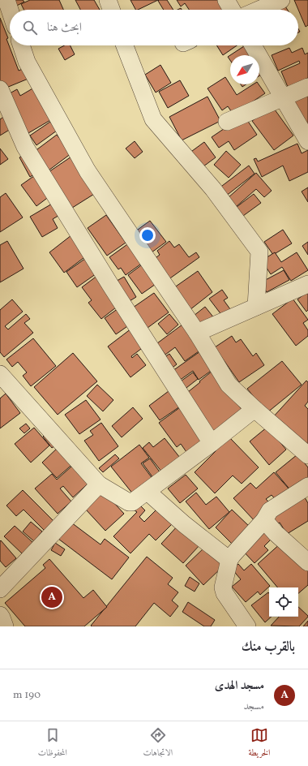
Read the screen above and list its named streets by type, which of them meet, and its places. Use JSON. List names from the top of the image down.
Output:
{
  "north": "bottom left",
  "page": {
    "search": "ابحث هنا",
    "pins": "A",
    "heading": "بالقرب منك",
    "list": [
      {
        "mark": "A",
        "name": "مسجد الهدى",
        "note": "مسجد",
        "value": "190 m"
      }
    ],
    "nav": ["الخريطة", "الاتجاهات", "المحفوظات"]
  }
}
